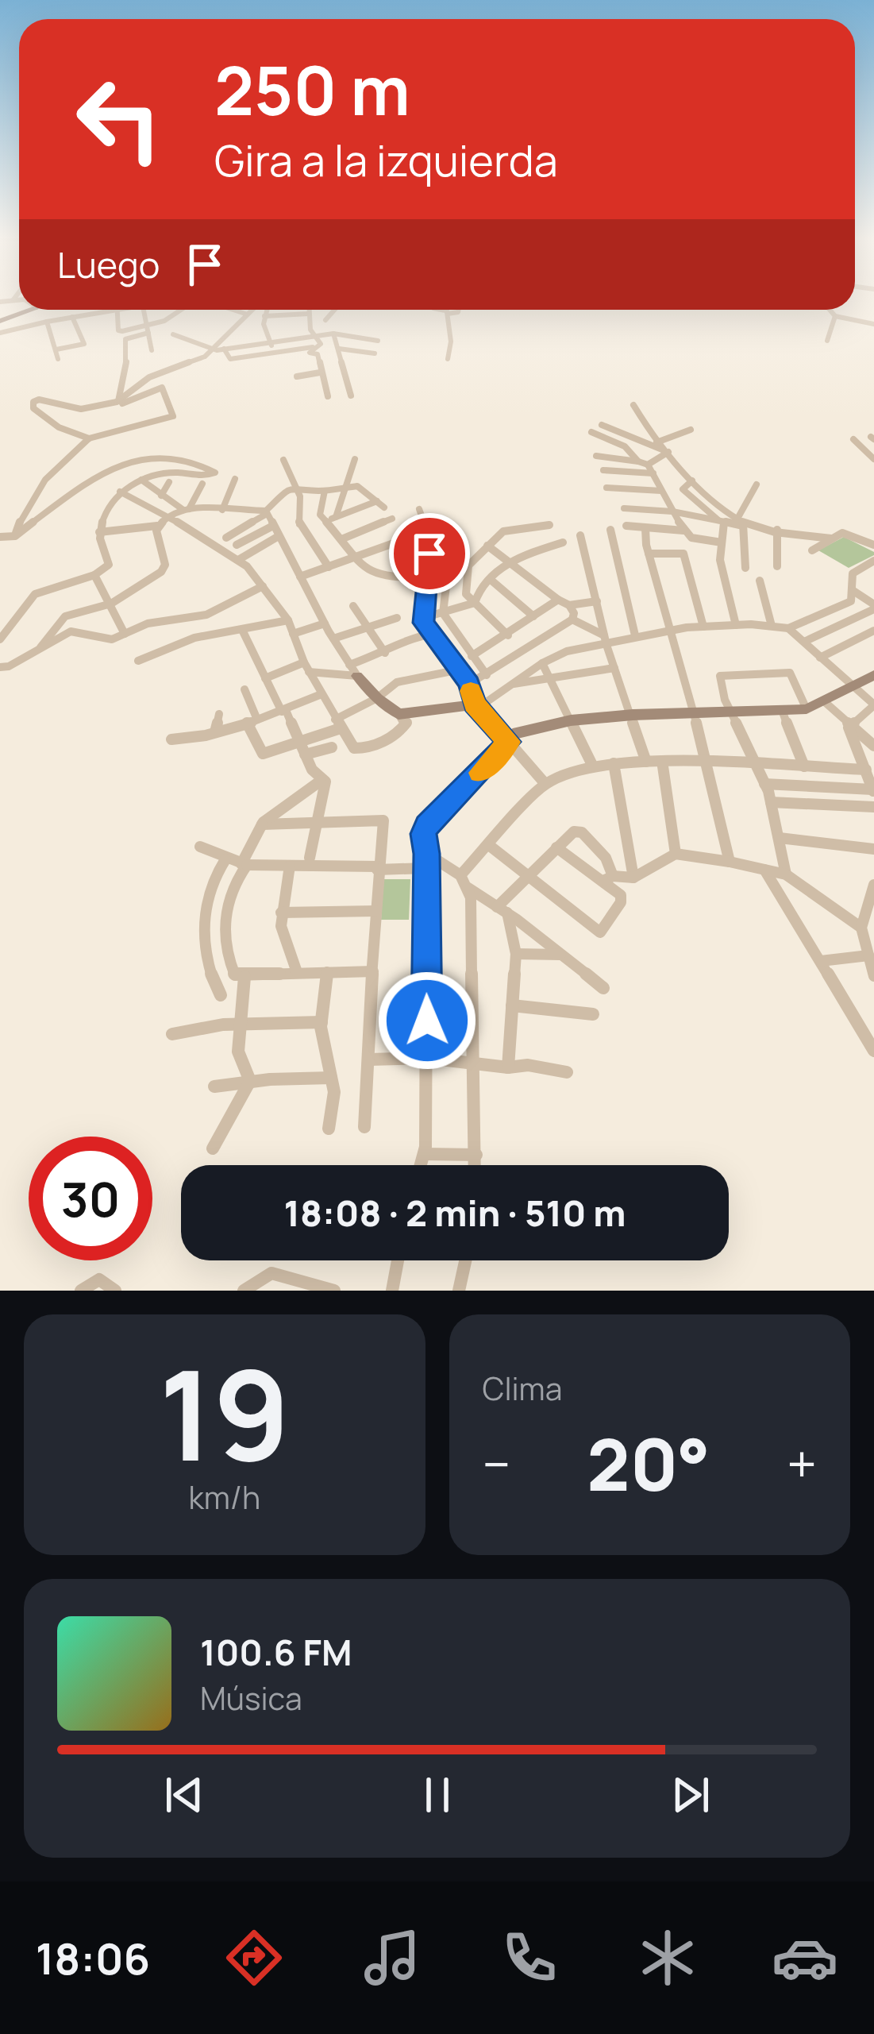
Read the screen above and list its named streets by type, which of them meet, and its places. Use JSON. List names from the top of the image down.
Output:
{
  "page": {
    "turn": ["250 m", "Gira a la izquierda"],
    "then": "Luego",
    "limit": "30",
    "trip": "18:08 · 2 min · 510 m",
    "tile": [
      ["19", "km/h"],
      "Clima"
    ],
    "heat": ["−", "20°", "+"],
    "song": ["100.6 FM", "Música"],
    "tabs": "18:06"
  }
}
